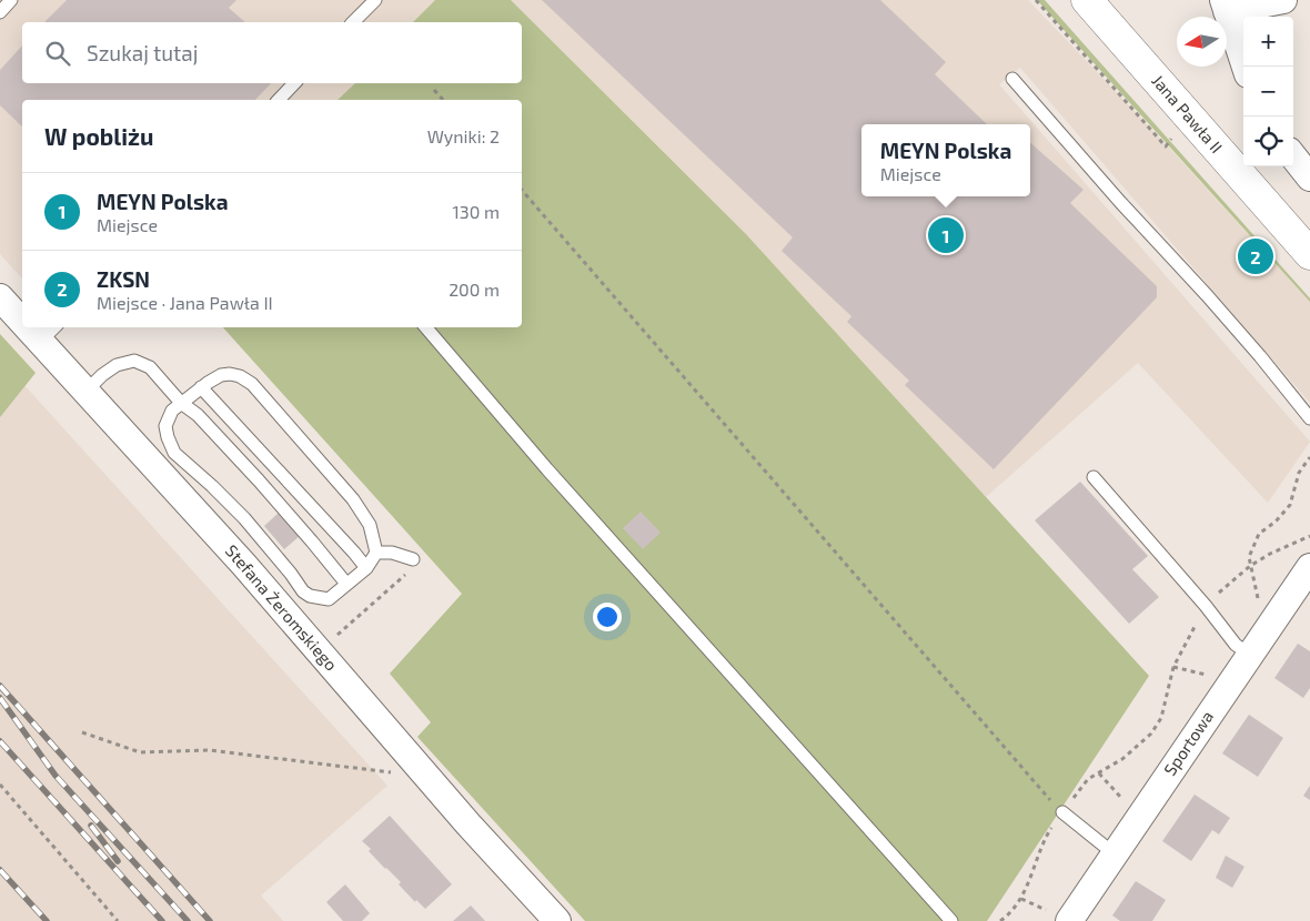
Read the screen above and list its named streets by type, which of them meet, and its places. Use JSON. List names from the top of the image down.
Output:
{
  "streets": {
    "main road": ["Jana Pawła II"],
    "street": ["Stefana Żeromskiego", "Sportowa"]
  },
  "north": "left",
  "page": {
    "map_buttons": ["+", "−"],
    "search": "Szukaj tutaj",
    "heading": ["W pobliżu", "Wyniki: 2"],
    "popup": ["MEYN Polska", "Miejsce"],
    "list": [
      {
        "mark": "1",
        "name": "MEYN Polska",
        "note": "Miejsce",
        "value": "130 m"
      },
      {
        "mark": "2",
        "name": "ZKSN",
        "note": "Miejsce · Jana Pawła II",
        "value": "200 m"
      }
    ],
    "pins": ["1", "2"]
  }
}
